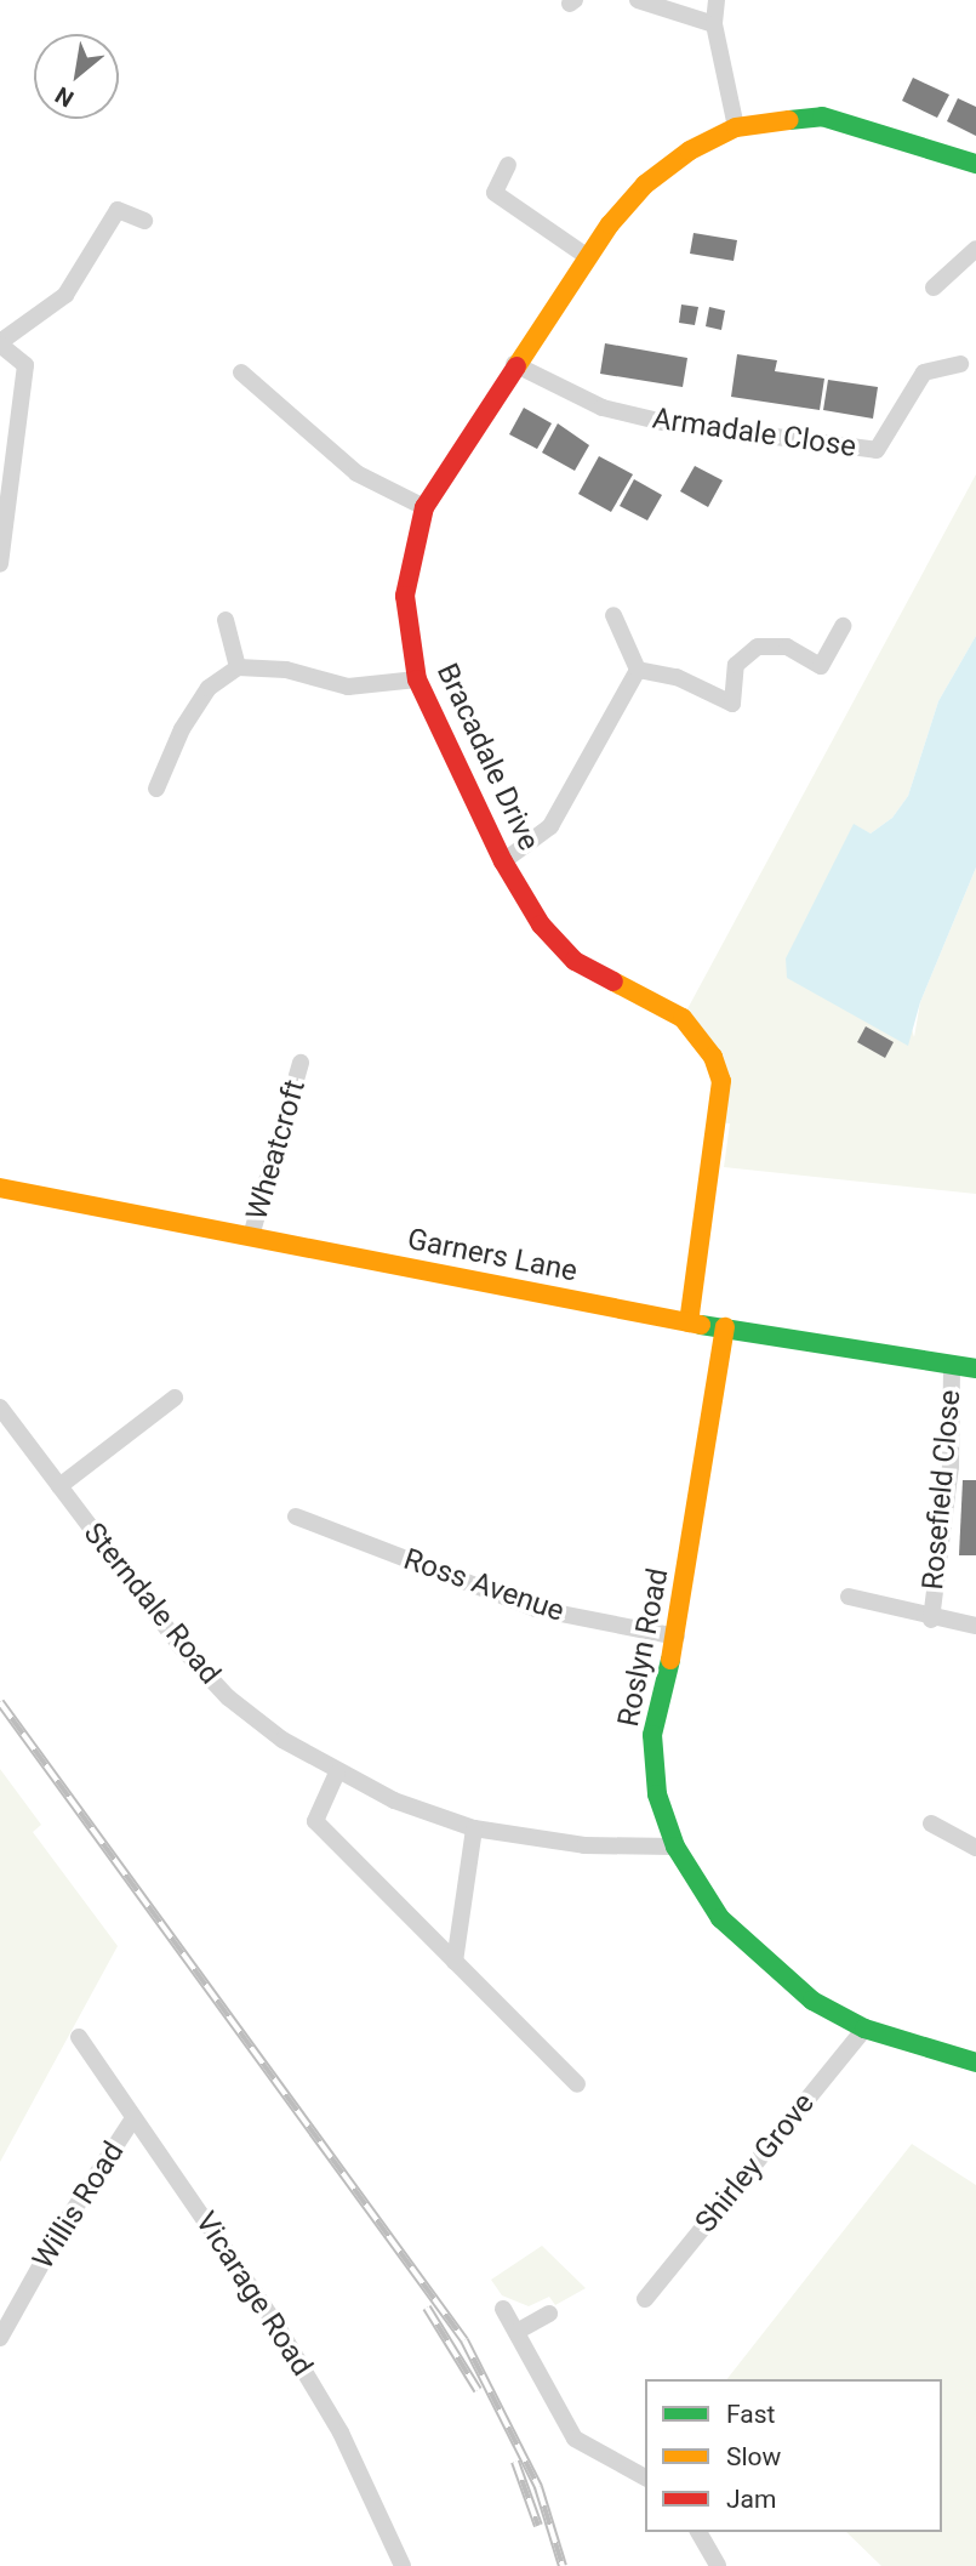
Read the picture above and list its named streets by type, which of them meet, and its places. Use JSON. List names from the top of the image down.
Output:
{
  "streets": {
    "street": [
      "Armadale Close",
      "Bracadale Drive",
      "Wheatcroft",
      "Garners Lane",
      "Rosefield Close",
      "Ross Avenue",
      "Sterndale Road",
      "Roslyn Road",
      "Shirley Grove",
      "Willis Road",
      "Vicarage Road"
    ]
  },
  "crossings": [
    ["Armadale Close", "Bracadale Drive"],
    ["Bracadale Drive", "Garners Lane"],
    ["Wheatcroft", "Garners Lane"],
    ["Garners Lane", "Rosefield Close"],
    ["Garners Lane", "Roslyn Road"],
    ["Ross Avenue", "Roslyn Road"],
    ["Sterndale Road", "Roslyn Road"],
    ["Roslyn Road", "Shirley Grove"],
    ["Willis Road", "Vicarage Road"]
  ],
  "legend": ["Fast", "Slow", "Jam"],
  "north": "bottom left"
}
